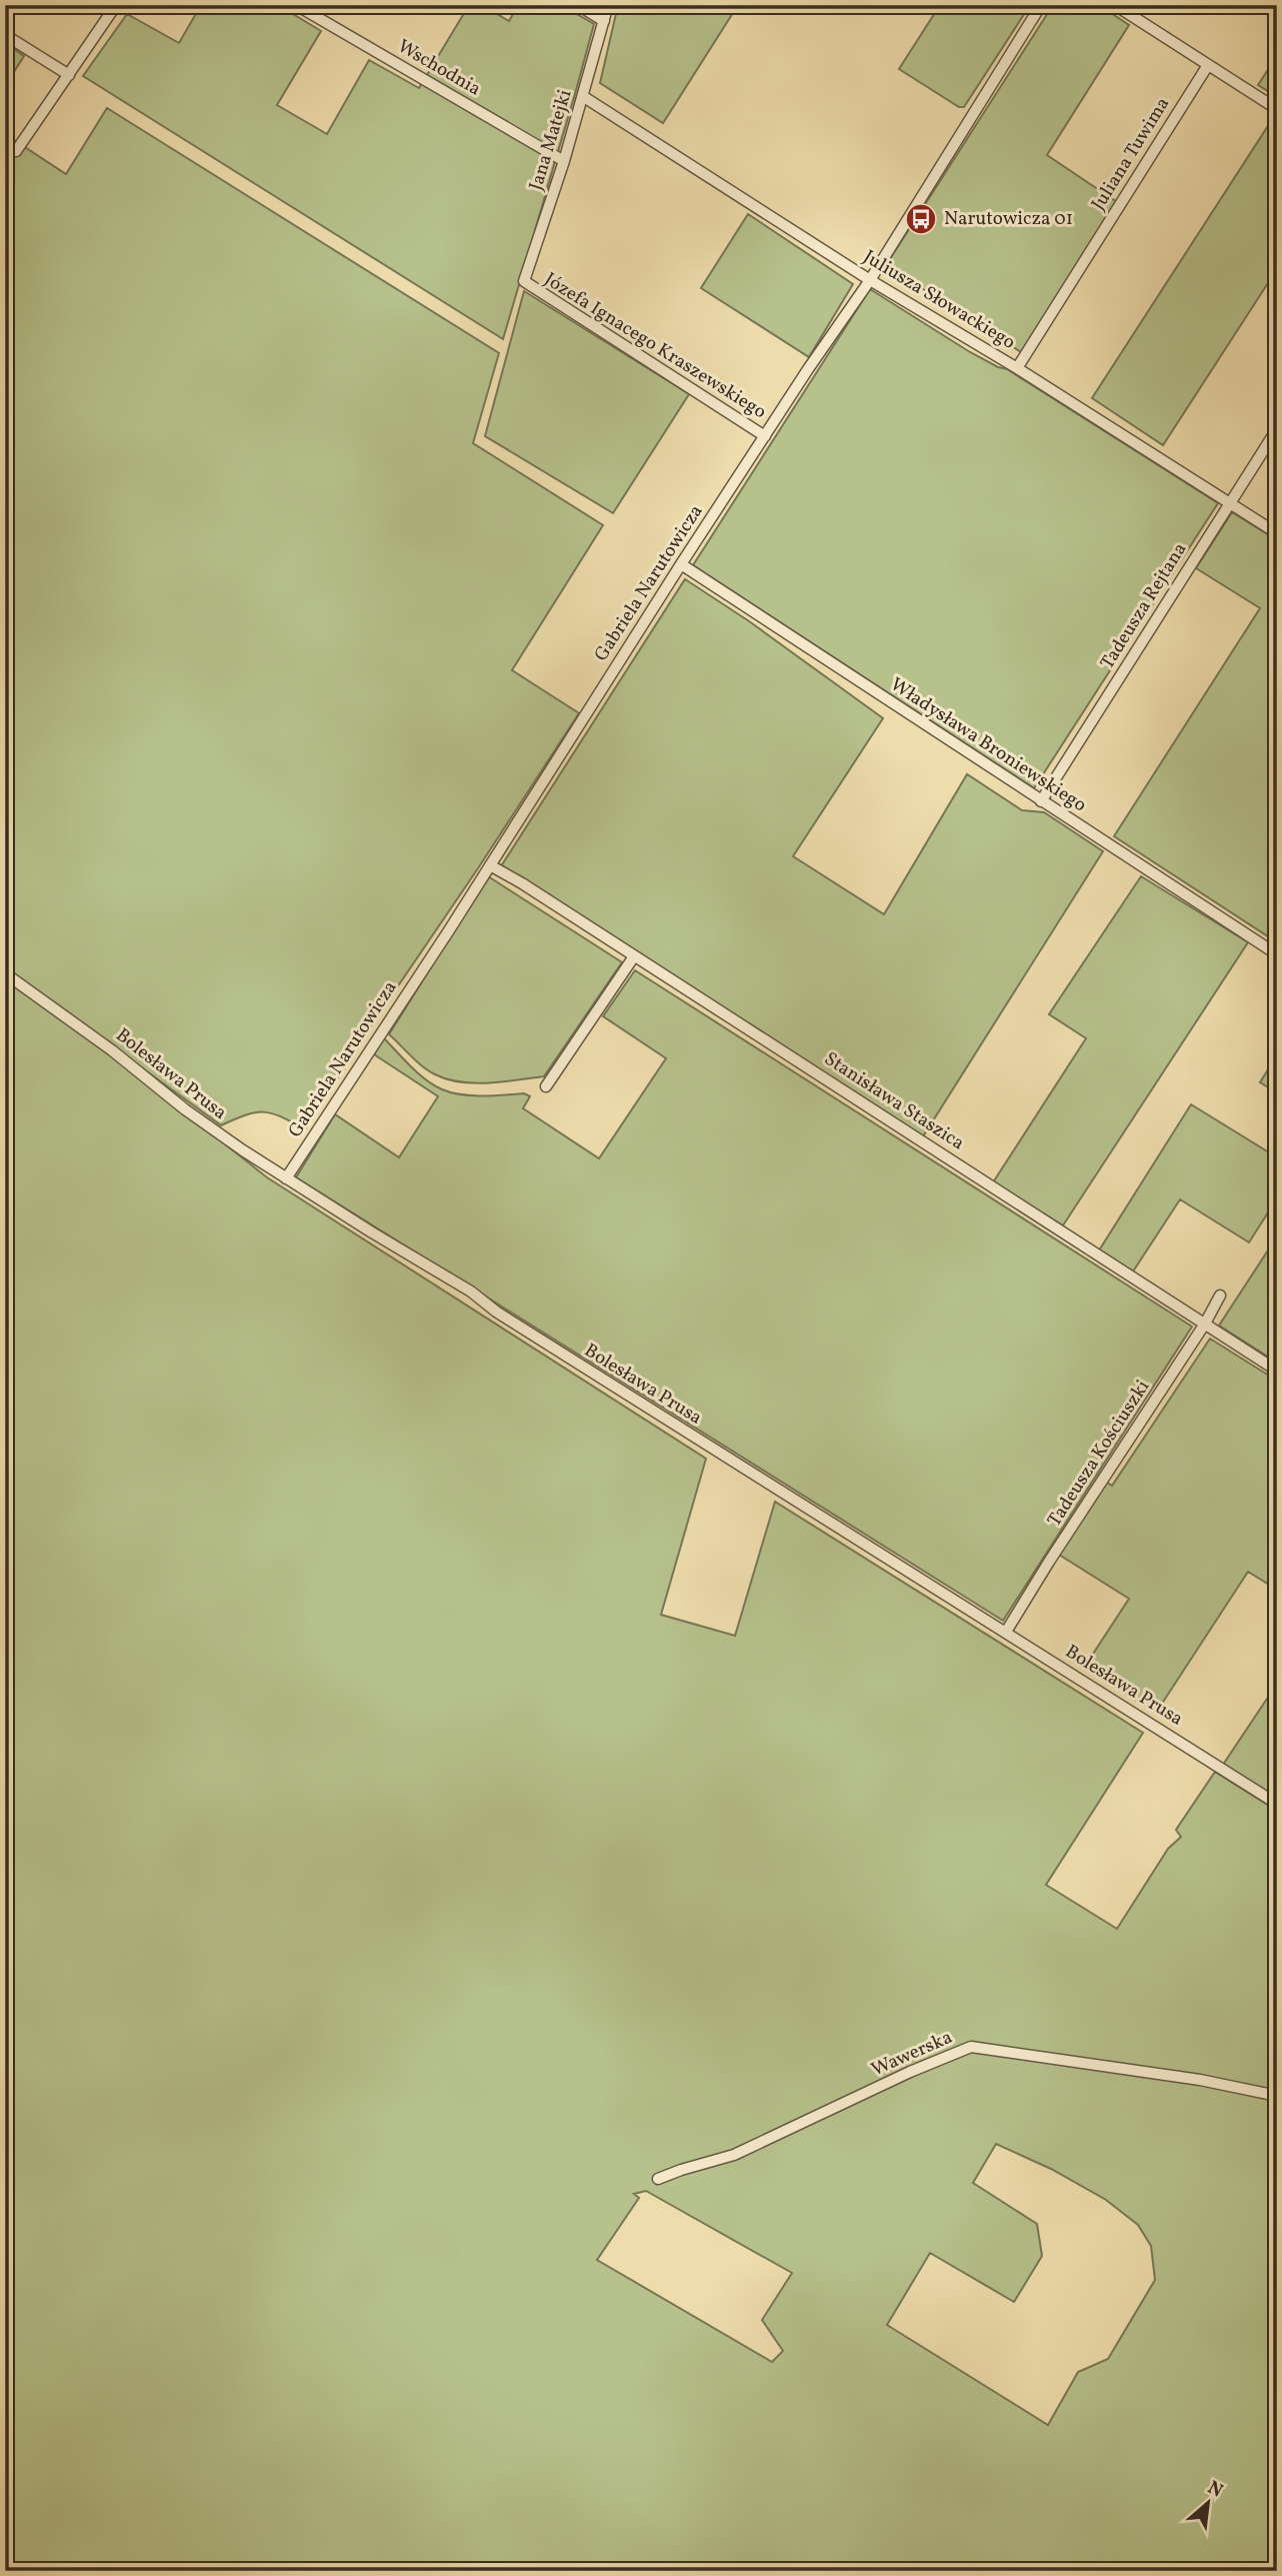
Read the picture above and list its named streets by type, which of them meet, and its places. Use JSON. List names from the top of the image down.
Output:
{
  "streets": {
    "street": [
      "Wschodnia",
      "Jana Matejki",
      "Juliana Tuwima",
      "Juliusza Słowackiego",
      "Józefa Ignacego Kraszewskiego",
      "Gabriela Narutowicza",
      "Tadeusza Rejtana",
      "Władysława Broniewskiego",
      "Bolesława Prusa",
      "Stanisława Staszica",
      "Tadeusza Kościuszki",
      "Wawerska"
    ]
  },
  "crossings": [
    ["Wschodnia", "Jana Matejki"],
    ["Jana Matejki", "Juliusza Słowackiego"],
    ["Jana Matejki", "Józefa Ignacego Kraszewskiego"],
    ["Juliana Tuwima", "Juliusza Słowackiego"],
    ["Juliusza Słowackiego", "Gabriela Narutowicza"],
    ["Juliusza Słowackiego", "Tadeusza Rejtana"],
    ["Józefa Ignacego Kraszewskiego", "Gabriela Narutowicza"],
    ["Gabriela Narutowicza", "Władysława Broniewskiego"],
    ["Gabriela Narutowicza", "Bolesława Prusa"],
    ["Gabriela Narutowicza", "Stanisława Staszica"],
    ["Tadeusza Rejtana", "Władysława Broniewskiego"],
    ["Bolesława Prusa", "Tadeusza Kościuszki"],
    ["Stanisława Staszica", "Tadeusza Kościuszki"]
  ],
  "places": {
    "bus stop": ["Narutowicza 01"]
  },
  "north": "top right"
}
